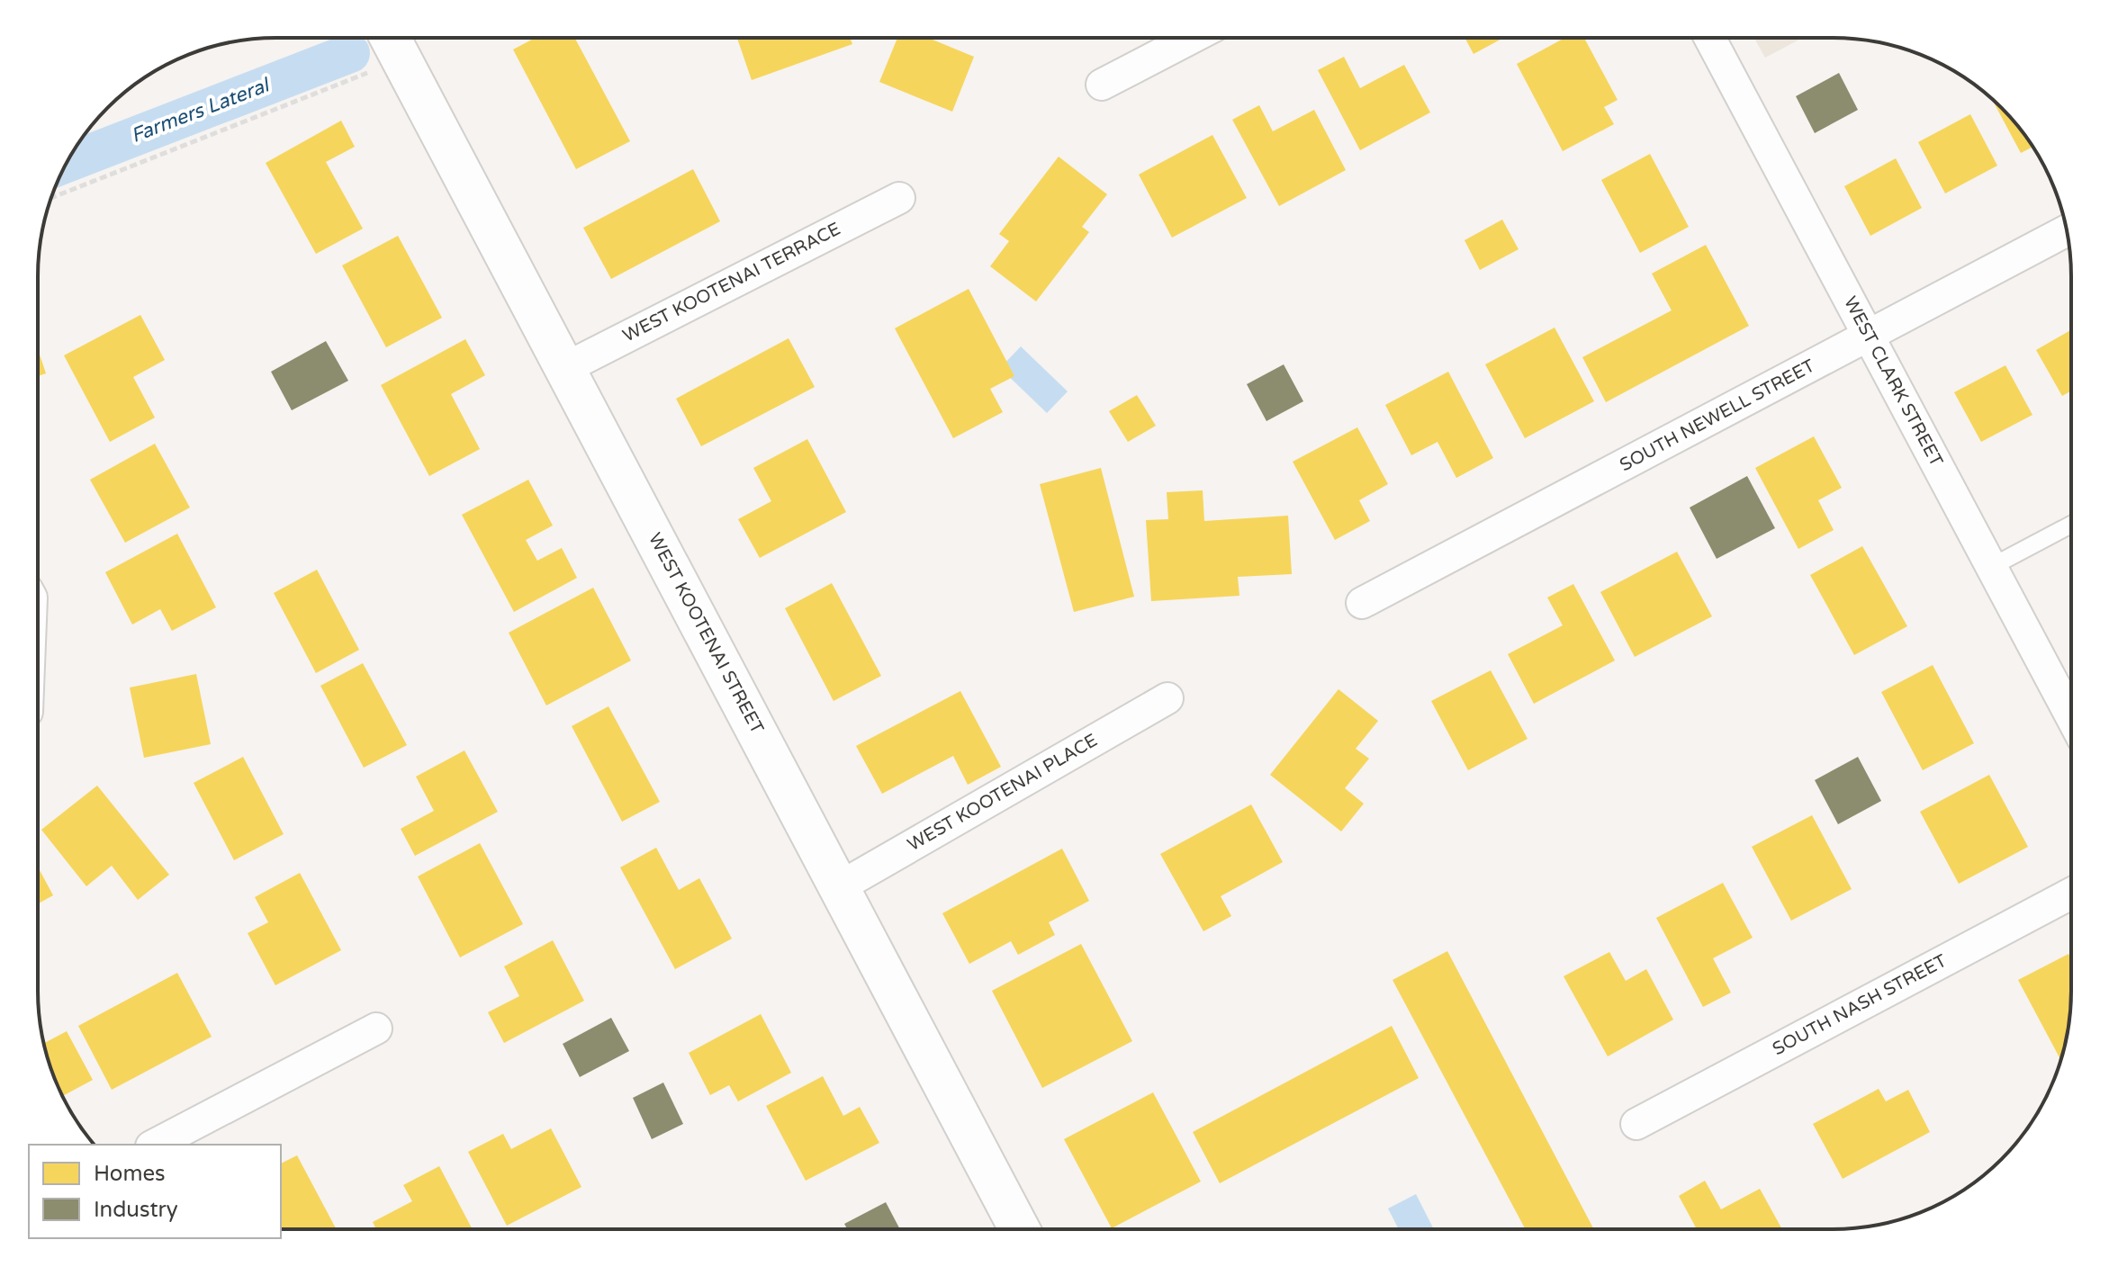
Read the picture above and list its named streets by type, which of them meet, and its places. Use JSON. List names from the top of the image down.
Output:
{
  "streets": {
    "street": [
      "WEST KOOTENAI TERRACE",
      "WEST CLARK STREET",
      "SOUTH NEWELL STREET",
      "WEST KOOTENAI STREET",
      "WEST KOOTENAI PLACE",
      "SOUTH NASH STREET"
    ]
  },
  "crossings": [
    ["WEST KOOTENAI TERRACE", "WEST KOOTENAI STREET"],
    ["WEST CLARK STREET", "SOUTH NEWELL STREET"],
    ["WEST KOOTENAI STREET", "WEST KOOTENAI PLACE"]
  ],
  "water": ["Farmers Lateral"],
  "legend": ["Homes", "Industry"]
}
